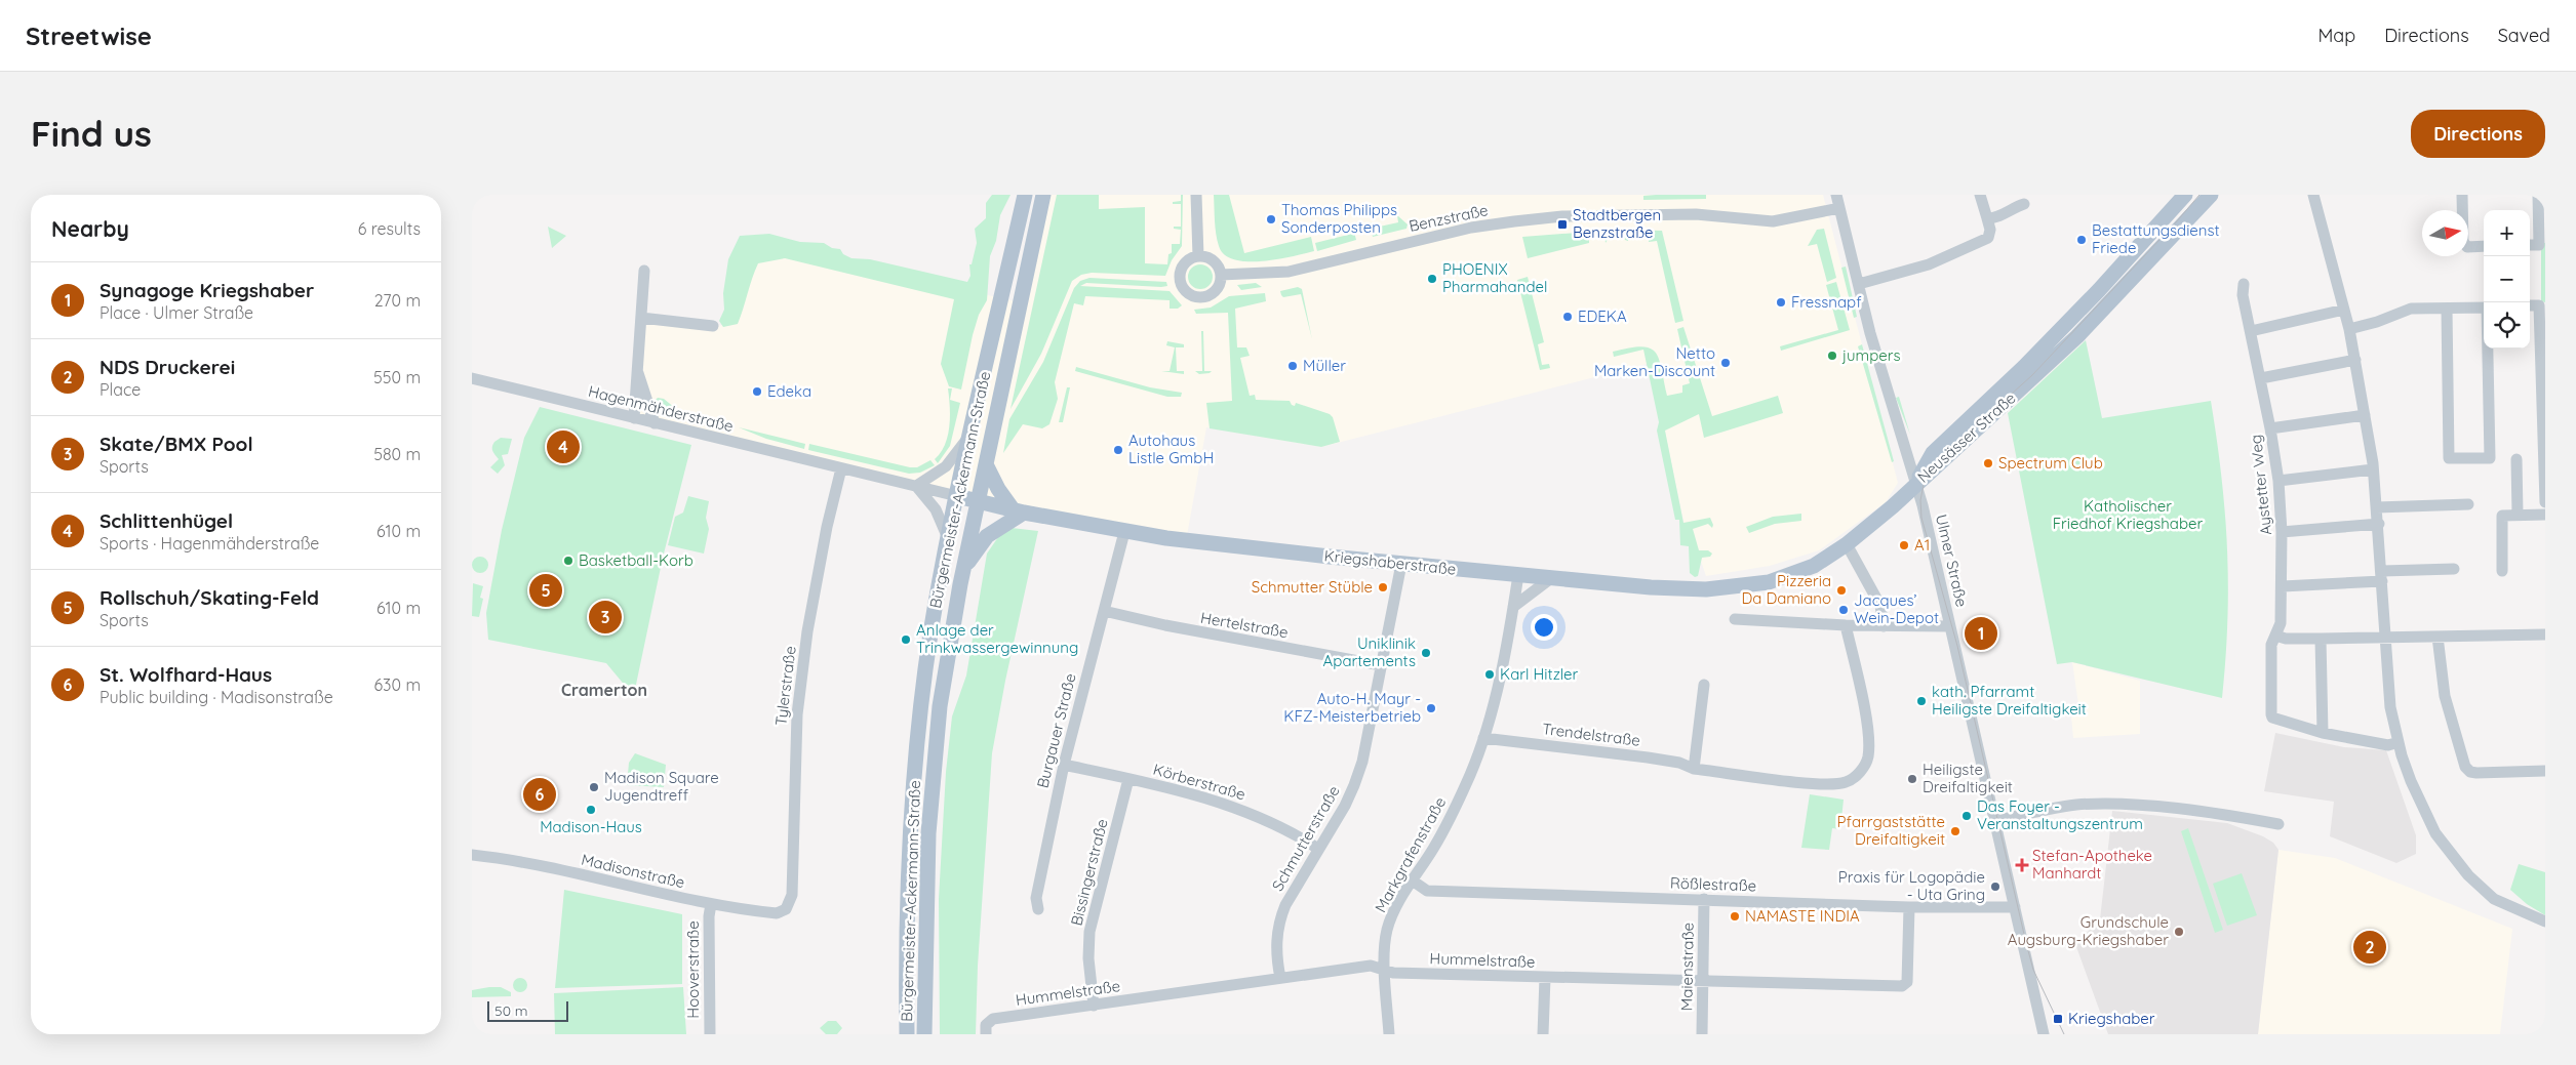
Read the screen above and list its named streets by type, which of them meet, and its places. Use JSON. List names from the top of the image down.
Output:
{
  "streets": {
    "main road": ["Neusässer Straße", "Bürgermeister-Ackermann-Straße", "Kriegshaberstraße"],
    "street": [
      "Benzstraße",
      "Hagenmähderstraße",
      "Aystetter Weg",
      "Ulmer Straße",
      "Hertelstraße",
      "Tylerstraße",
      "Burgauer Straße",
      "Trendelstraße",
      "Körberstraße",
      "Schmutterstraße",
      "Markgrafenstraße",
      "Madisonstraße",
      "Bissingerstraße",
      "Rößlestraße",
      "Hummelstraße",
      "Maienstraße",
      "Hooverstraße"
    ]
  },
  "crossings": [
    ["Benzstraße", "Ulmer Straße"],
    ["Hagenmähderstraße", "Kriegshaberstraße"],
    ["Hagenmähderstraße", "Tylerstraße"],
    ["Neusässer Straße", "Ulmer Straße"],
    ["Neusässer Straße", "Kriegshaberstraße"],
    ["Bürgermeister-Ackermann-Straße", "Kriegshaberstraße"],
    ["Ulmer Straße", "Kriegshaberstraße"],
    ["Ulmer Straße", "Rößlestraße"],
    ["Kriegshaberstraße", "Tylerstraße"],
    ["Kriegshaberstraße", "Burgauer Straße"],
    ["Kriegshaberstraße", "Schmutterstraße"],
    ["Kriegshaberstraße", "Markgrafenstraße"],
    ["Hertelstraße", "Burgauer Straße"],
    ["Hertelstraße", "Schmutterstraße"],
    ["Tylerstraße", "Madisonstraße"],
    ["Burgauer Straße", "Körberstraße"],
    ["Trendelstraße", "Markgrafenstraße"],
    ["Körberstraße", "Schmutterstraße"],
    ["Körberstraße", "Bissingerstraße"],
    ["Schmutterstraße", "Hummelstraße"],
    ["Markgrafenstraße", "Rößlestraße"],
    ["Markgrafenstraße", "Hummelstraße"],
    ["Madisonstraße", "Hooverstraße"],
    ["Bissingerstraße", "Hummelstraße"],
    ["Rößlestraße", "Hummelstraße"],
    ["Rößlestraße", "Maienstraße"],
    ["Hummelstraße", "Maienstraße"]
  ],
  "districts": ["Cramerton"],
  "parks": ["Katholischer Friedhof Kriegshaber"],
  "places": {
    "other": [
      "Thomas Philipps Sonderposten",
      "Bestattungsdienst Friede",
      "PHOENIX Pharmahandel",
      "Fressnapf",
      "EDEKA",
      "jumpers",
      "Netto Marken-Discount",
      "Müller",
      "Edeka",
      "Autohaus Listle GmbH",
      "Spectrum Club",
      "A1",
      "Basketball-Korb",
      "Schmutter Stüble",
      "Pizzeria Da Damiano",
      "Jacques’ Wein-Depot",
      "Anlage der Trinkwassergewinnung",
      "Uniklinik Apartements",
      "Karl Hitzler",
      "kath. Pfarramt Heiligste Dreifaltigkeit",
      "Auto-H. Mayr - KFZ-Meisterbetrieb",
      "Heiligste Dreifaltigkeit",
      "Madison Square Jugendtreff",
      "Madison-Haus",
      "Das Foyer - Veranstaltungszentrum",
      "Pfarrgaststätte Dreifaltigkeit",
      "Praxis für Logopädie - Uta Gring",
      "NAMASTE INDIA",
      "Grundschule Augsburg-Kriegshaber"
    ],
    "transit": ["Stadtbergen Benzstraße", "Kriegshaber"],
    "health": ["Stefan-Apotheke Manhardt"]
  },
  "scale_bar": "50 m",
  "north": "right",
  "page": {
    "header": "Streetwise",
    "nav": ["Map", "Directions", "Saved"],
    "buttons": "Directions",
    "title": "Find us",
    "heading": ["Nearby", "6 results"],
    "map_buttons": ["+", "−"],
    "list": [
      {
        "mark": "1",
        "name": "Synagoge Kriegshaber",
        "note": "Place · Ulmer Straße",
        "value": "270 m"
      },
      {
        "mark": "2",
        "name": "NDS Druckerei",
        "note": "Place",
        "value": "550 m"
      },
      {
        "mark": "3",
        "name": "Skate/BMX Pool",
        "note": "Sports",
        "value": "580 m"
      },
      {
        "mark": "4",
        "name": "Schlittenhügel",
        "note": "Sports · Hagenmähderstraße",
        "value": "610 m"
      },
      {
        "mark": "5",
        "name": "Rollschuh/Skating-Feld",
        "note": "Sports",
        "value": "610 m"
      },
      {
        "mark": "6",
        "name": "St. Wolfhard-Haus",
        "note": "Public building · Madisonstraße",
        "value": "630 m"
      }
    ],
    "pins": [
      "4",
      "5",
      "3",
      "1",
      "6",
      "2"
    ],
    "scale": "50 m"
  }
}
